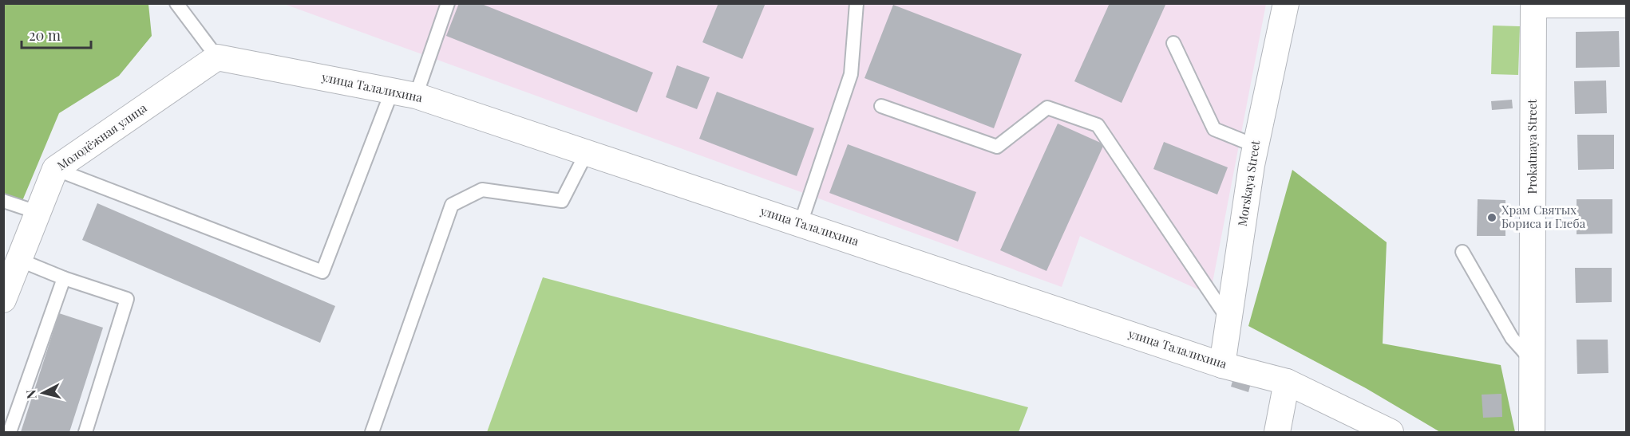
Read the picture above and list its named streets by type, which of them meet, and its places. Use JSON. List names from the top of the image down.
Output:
{
  "streets": {
    "street": [
      "улица Талалихина",
      "Молодёжная улица",
      "Prokatnaya Street",
      "Morskaya Street"
    ]
  },
  "crossings": [
    ["улица Талалихина", "Молодёжная улица"],
    ["улица Талалихина", "Morskaya Street"]
  ],
  "places": ["Храм Святых Бориса и Глеба"],
  "scale_bar": "20 m",
  "north": "left"
}
